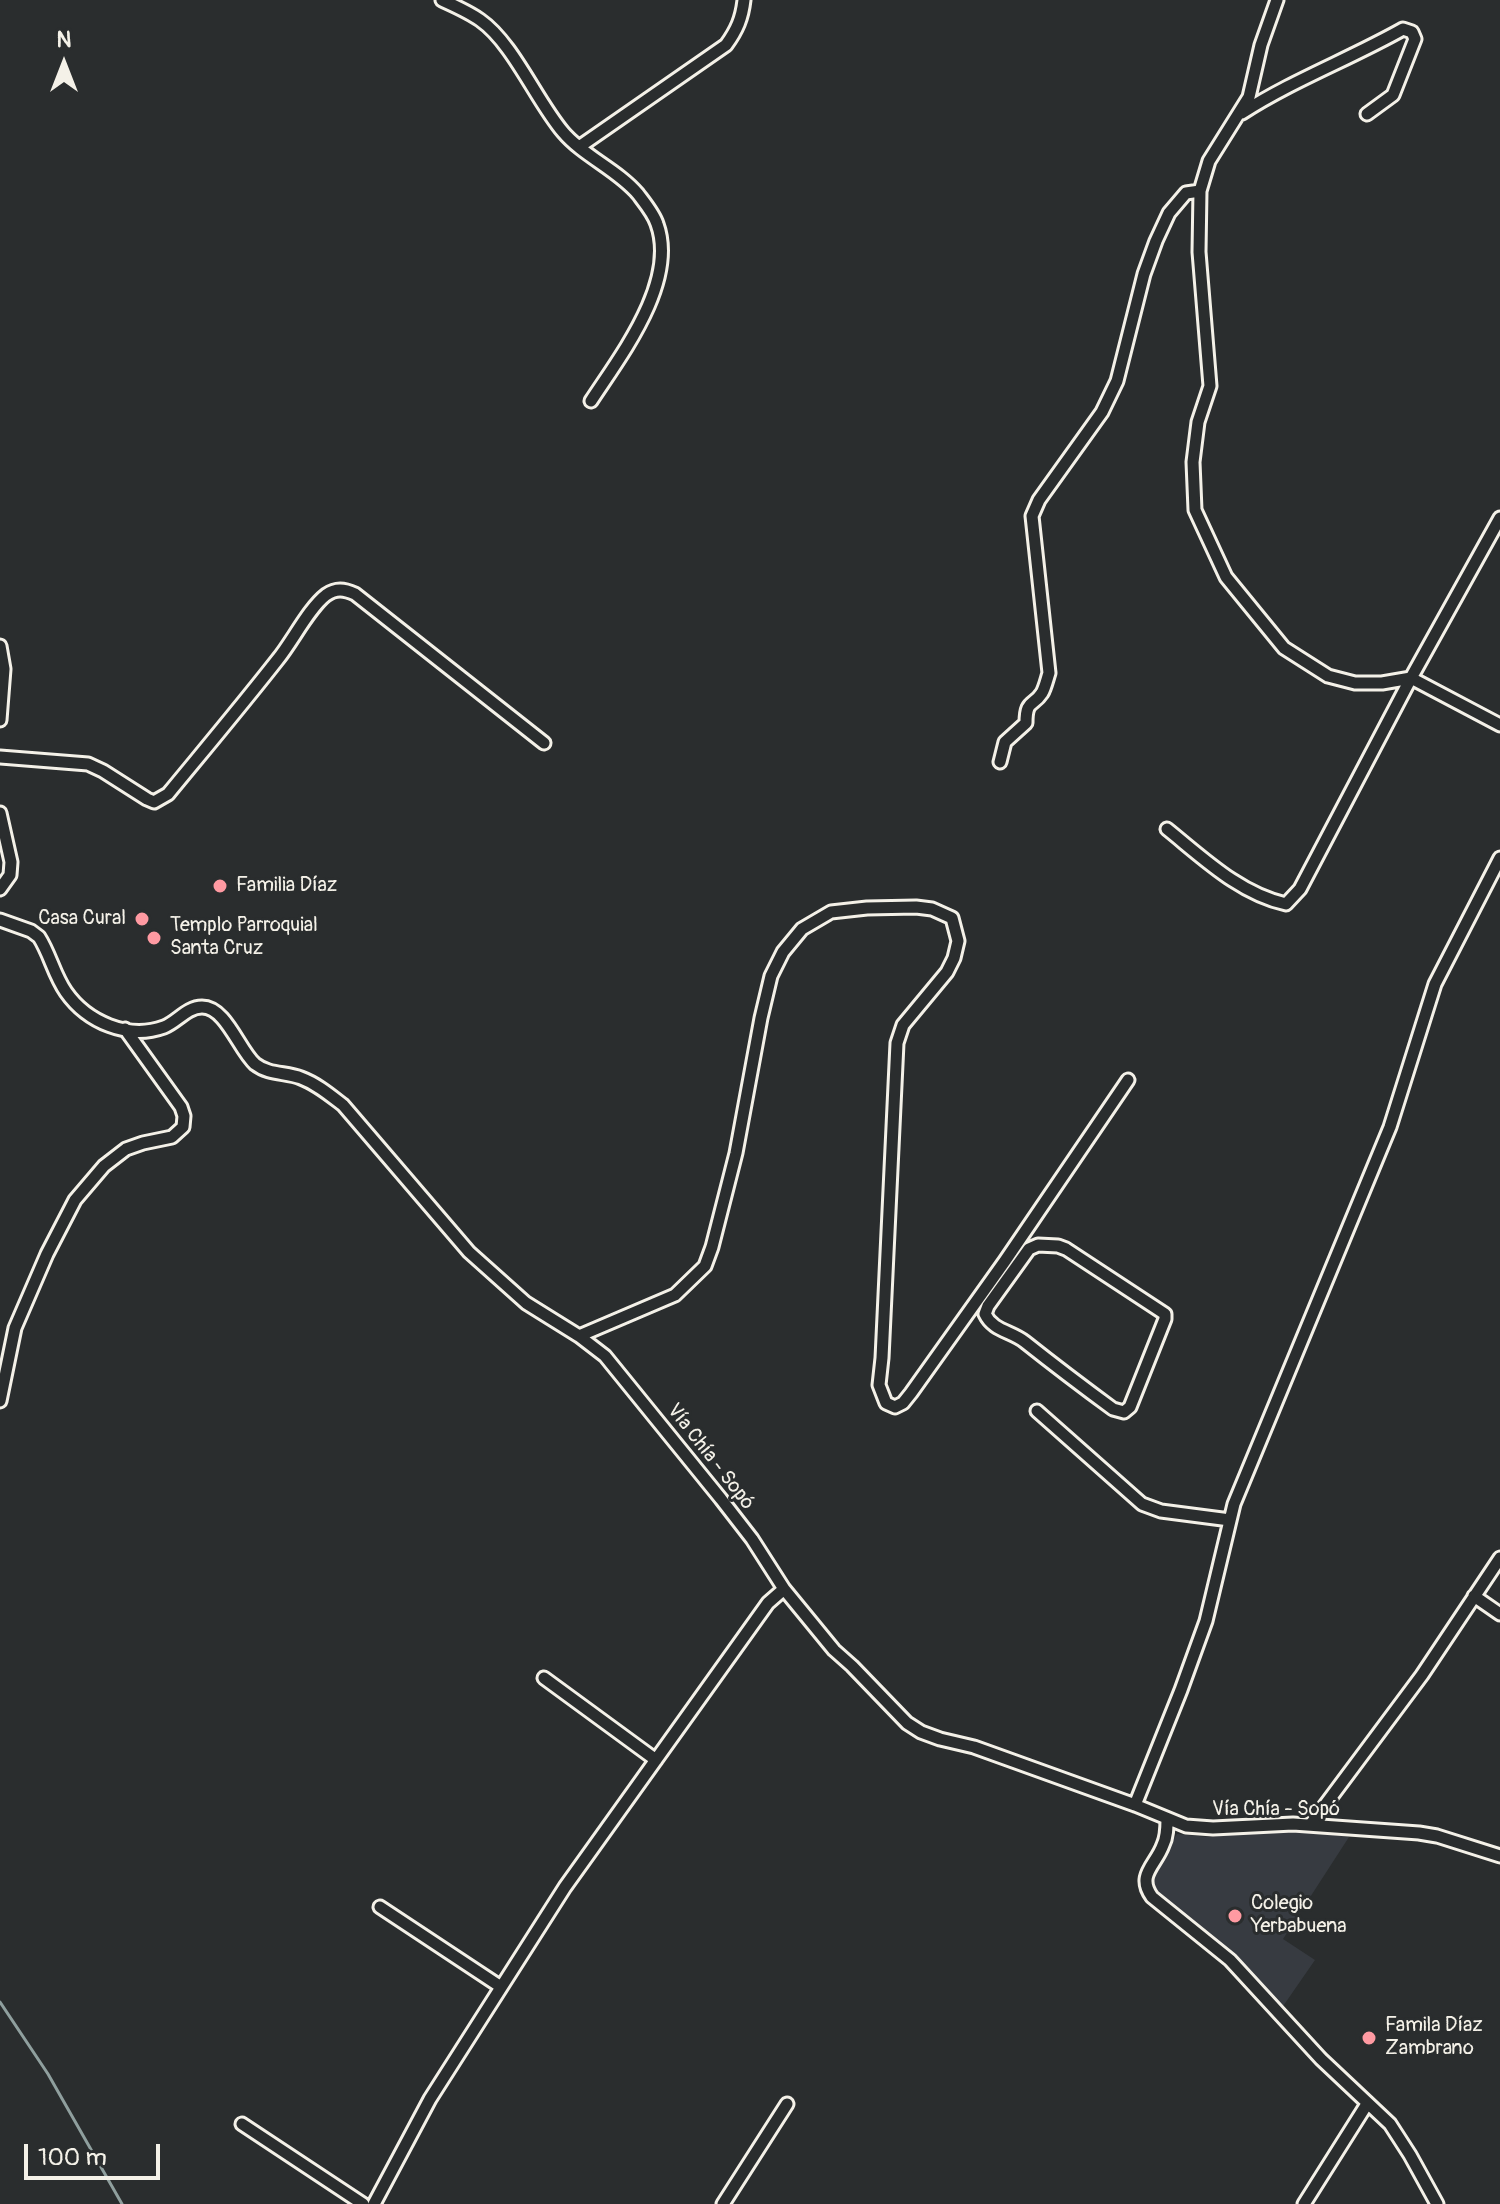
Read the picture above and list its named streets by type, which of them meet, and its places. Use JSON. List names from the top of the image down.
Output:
{
  "streets": {
    "street": ["Vía Chía - Sopó"]
  },
  "places": [
    "Familia Díaz",
    "Casa Cural",
    "Templo Parroquial Santa Cruz",
    "Colegio Yerbabuena",
    "Famila Díaz Zambrano"
  ],
  "scale_bar": "100 m",
  "north": "top"
}
